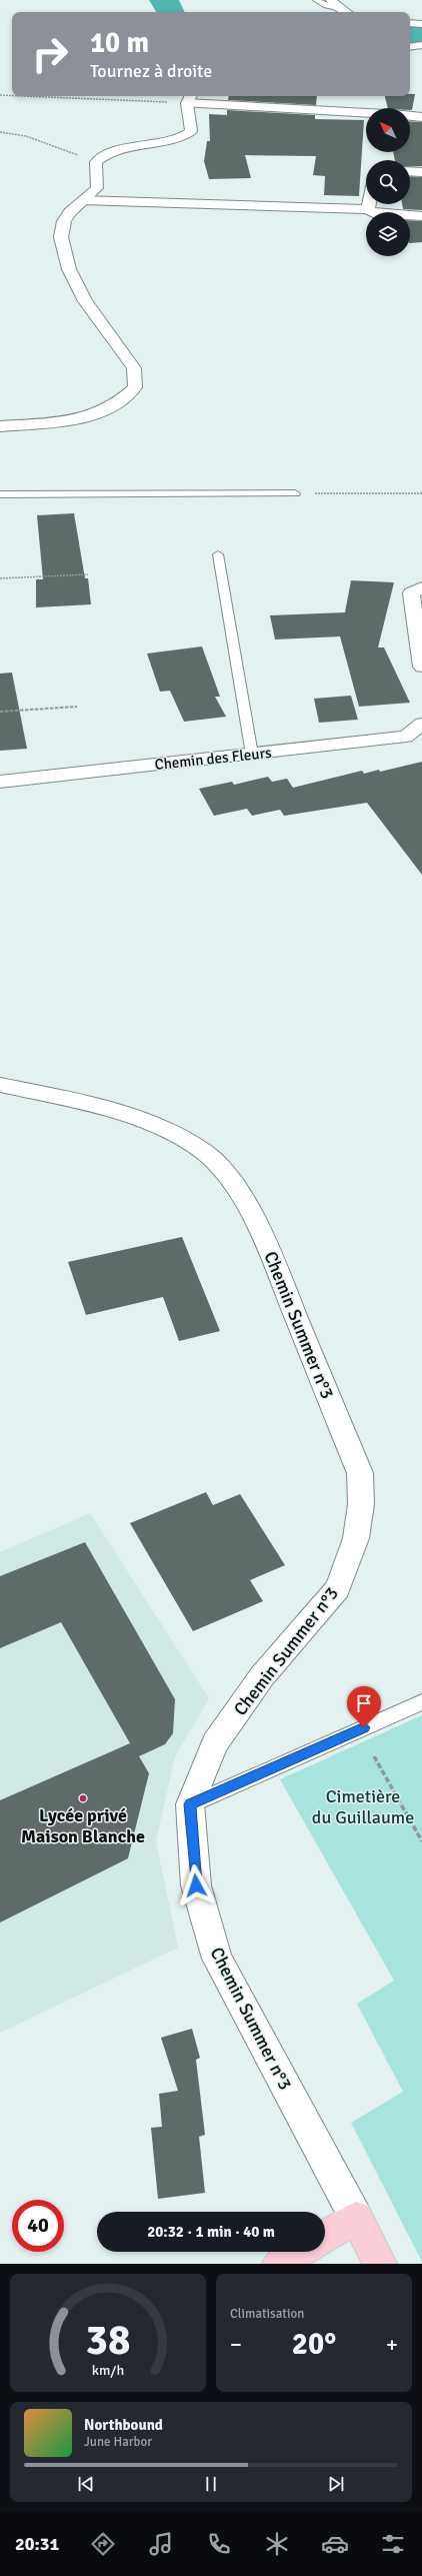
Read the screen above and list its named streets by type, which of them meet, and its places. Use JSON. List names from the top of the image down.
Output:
{
  "streets": {
    "street": ["Chemin des Fleurs", "Chemin Summer n°3"]
  },
  "parks": ["Cimetière du Guillaume"],
  "places": ["Lycée privé Maison Blanche"],
  "north": "top left",
  "page": {
    "turn": ["10 m", "Tournez à droite"],
    "limit": "40",
    "trip": "20:32 · 1 min · 40 m",
    "tile": "Climatisation",
    "heat": ["−", "20°", "+"],
    "song": ["Northbound", "June Harbor"],
    "tabs": "20:31",
    "gauge": ["38", "km/h"]
  }
}
